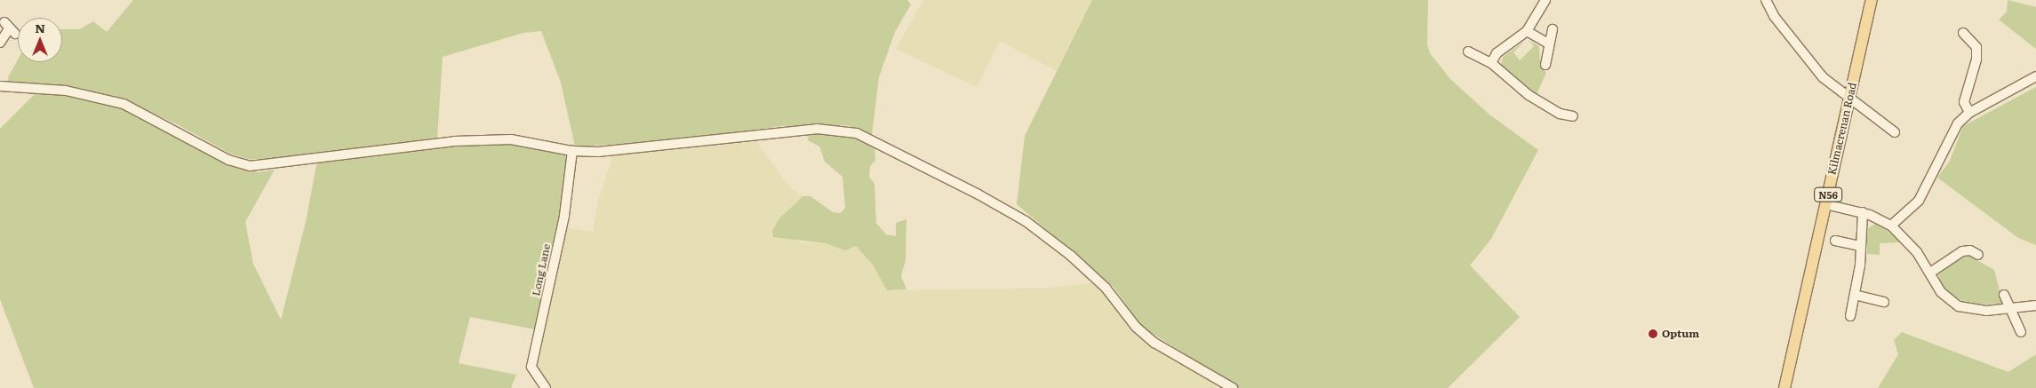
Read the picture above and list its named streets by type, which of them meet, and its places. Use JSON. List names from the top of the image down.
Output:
{
  "streets": {
    "main road": ["Kilmacrenan Road", "N56"],
    "street": ["Long Lane"]
  },
  "places": ["Optum"],
  "north": "top"
}
